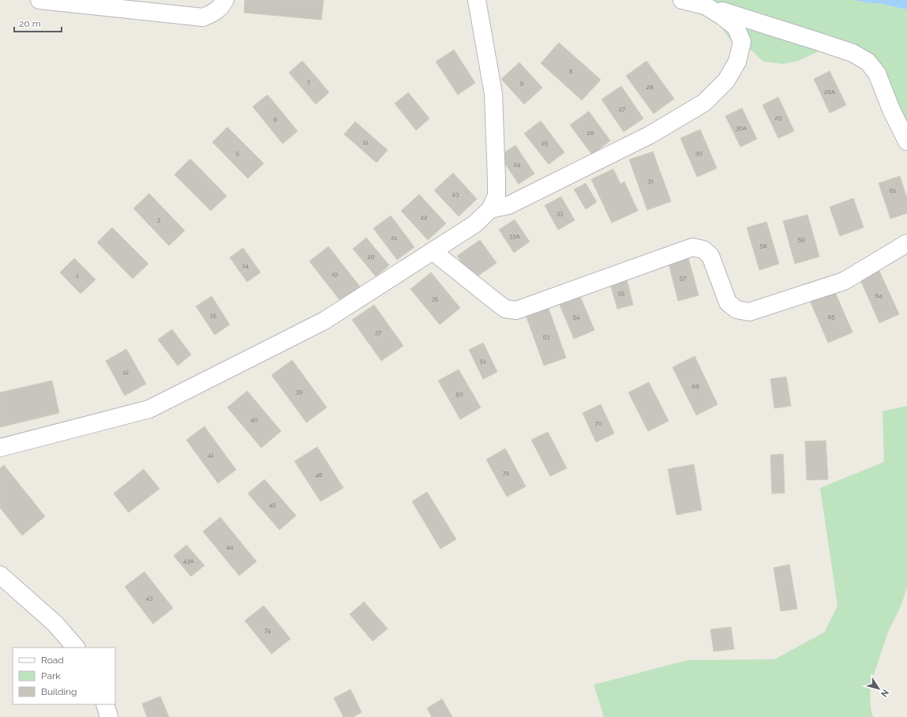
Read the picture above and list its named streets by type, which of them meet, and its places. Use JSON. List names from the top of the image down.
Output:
{
  "house_numbers": [
    "8",
    "7",
    "9",
    "28",
    "28А",
    "27",
    "29",
    "6",
    "30А",
    "26",
    "11",
    "25",
    "5",
    "30",
    "24",
    "31",
    "61",
    "23",
    "33",
    "22",
    "3",
    "33А",
    "21",
    "59",
    "58",
    "20",
    "14",
    "19",
    "1",
    "57",
    "55",
    "64",
    "35",
    "15",
    "54",
    "65",
    "37",
    "53",
    "51",
    "12",
    "68",
    "39",
    "50",
    "40",
    "70",
    "41",
    "72",
    "46",
    "45",
    "44",
    "43А",
    "43",
    "74"
  ],
  "legend": ["Road", "Park", "Building"],
  "scale_bar": "20 m",
  "north": "bottom right"
}
